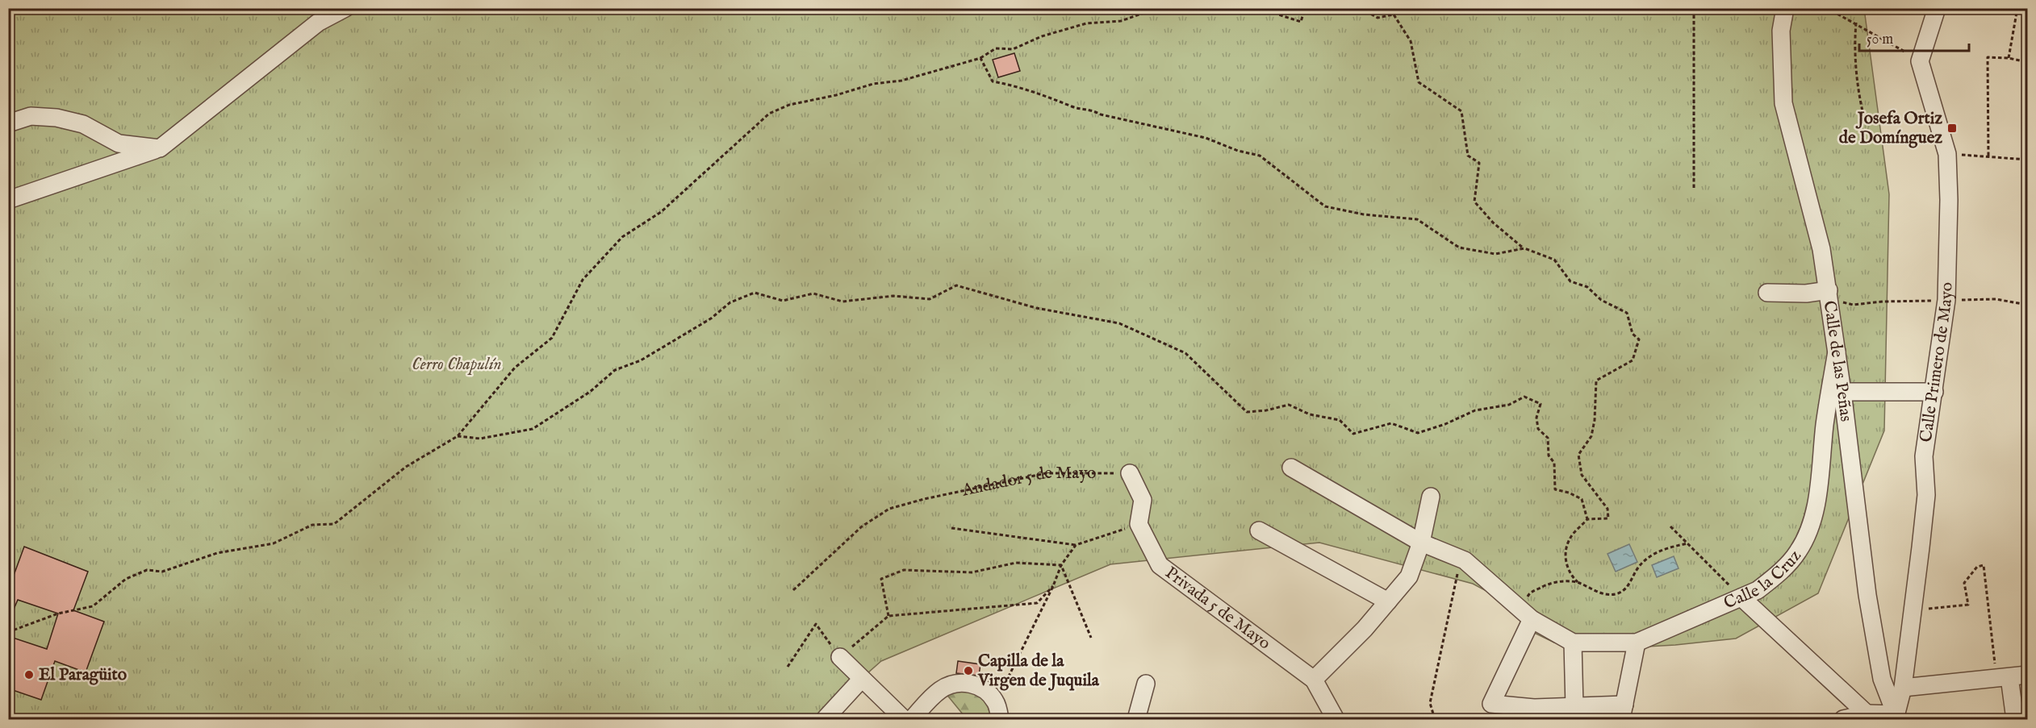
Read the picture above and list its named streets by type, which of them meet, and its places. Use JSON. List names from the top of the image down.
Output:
{
  "streets": {
    "street": [
      "Calle de las Peñas",
      "Calle Primero de Mayo",
      "Calle la Cruz",
      "Privada 5 de Mayo"
    ],
    "path": ["Andador 5 de Mayo"]
  },
  "crossings": [
    ["Calle de las Peñas", "Calle Primero de Mayo"],
    ["Calle de las Peñas", "Calle la Cruz"]
  ],
  "parks": ["Cerro Chapulín"],
  "places": {
    "transit": ["Josefa Ortiz de Domínguez"],
    "other": ["Capilla de la Virgen de Juquila", "El Paragüito"]
  },
  "scale_bar": "50 m"
}
